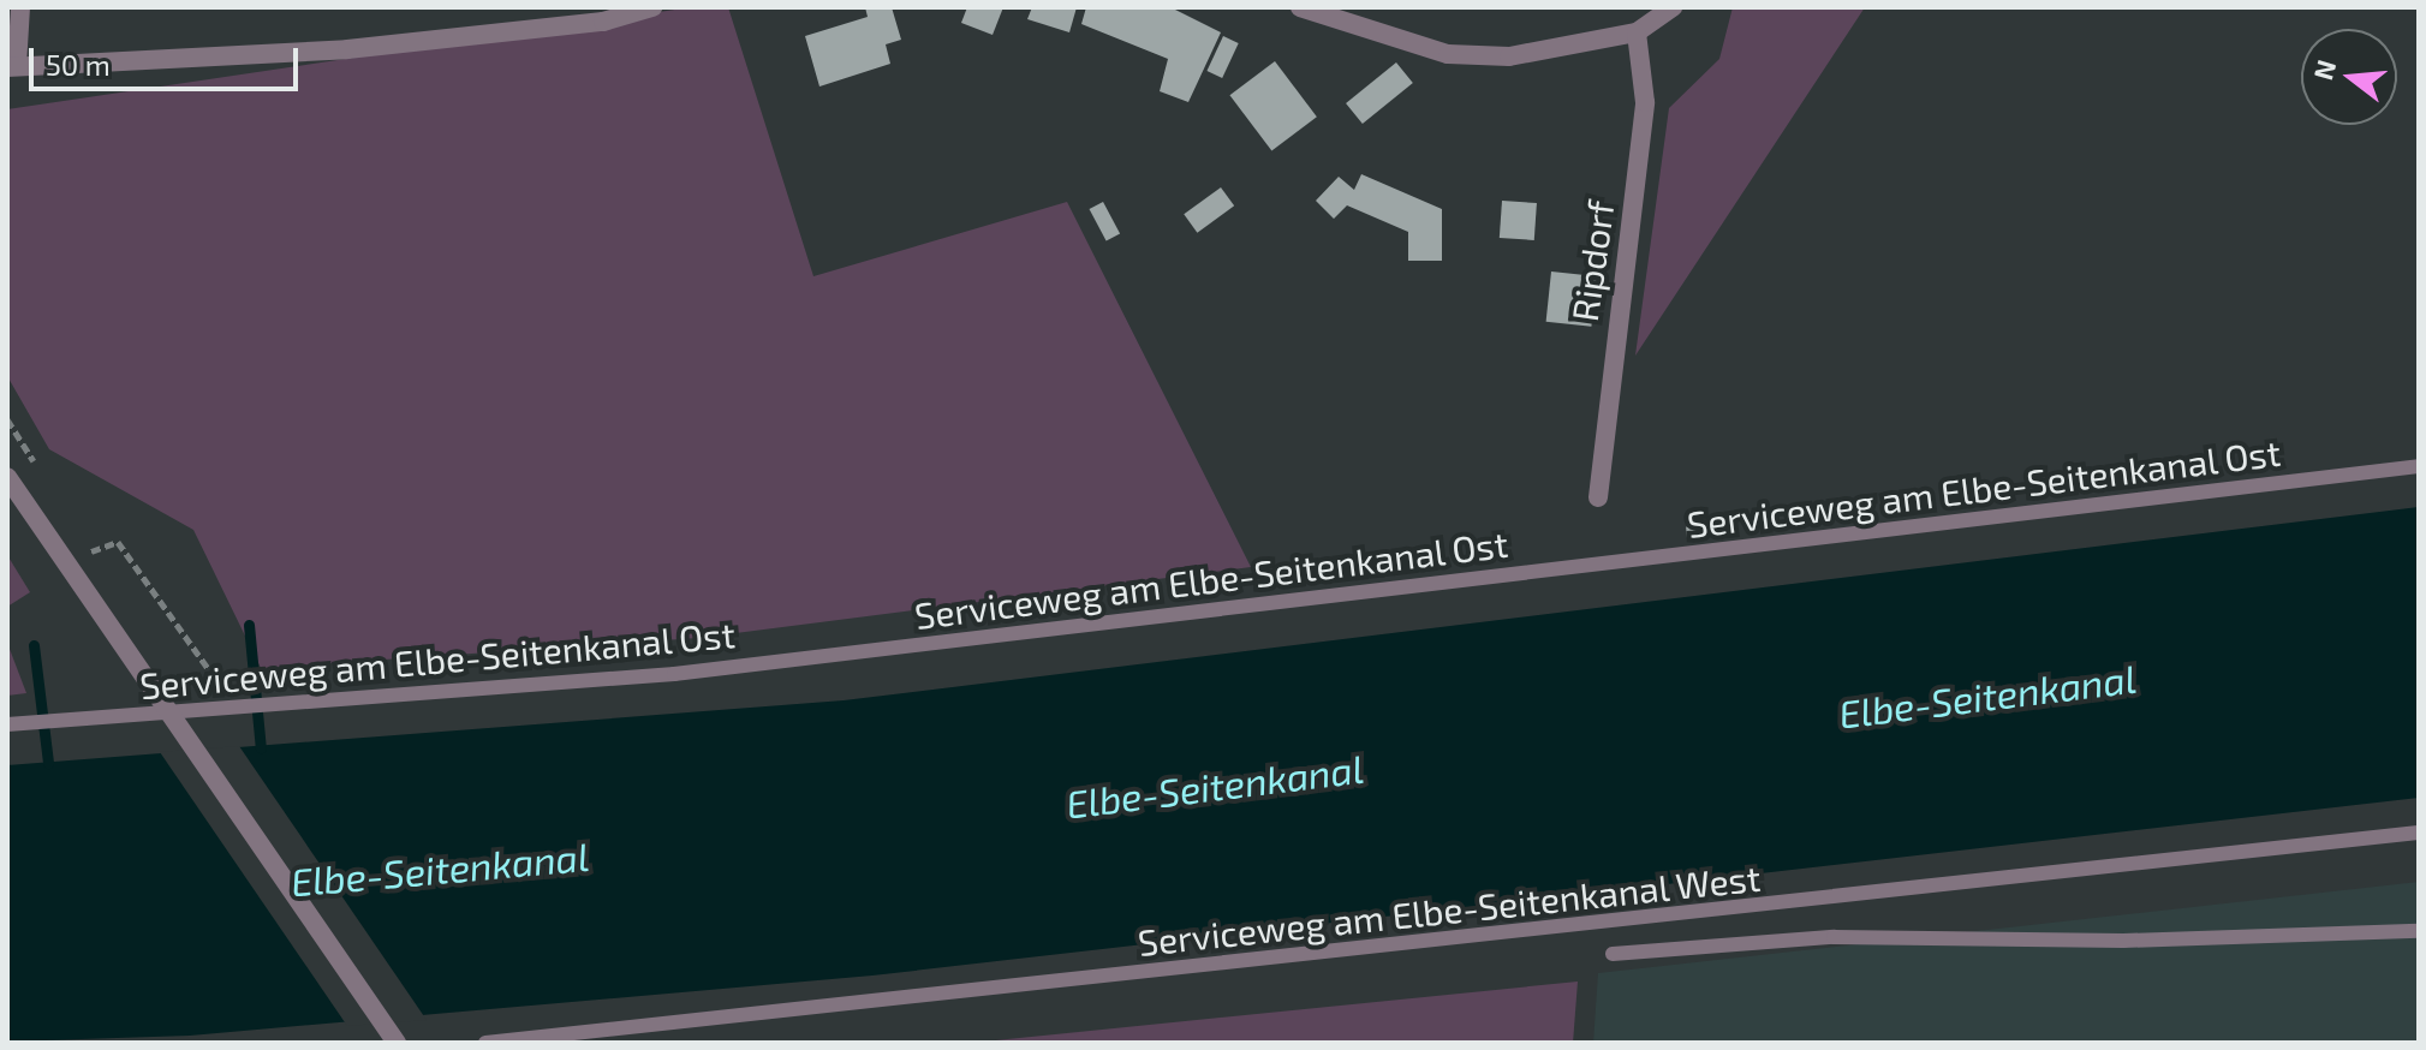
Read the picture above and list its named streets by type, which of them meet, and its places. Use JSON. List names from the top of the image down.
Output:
{
  "streets": {
    "street": ["Ripdorf"],
    "lane": ["Serviceweg am Elbe-Seitenkanal Ost", "Serviceweg am Elbe-Seitenkanal West"]
  },
  "water": ["Elbe-Seitenkanal"],
  "scale_bar": "50 m",
  "north": "left"
}
